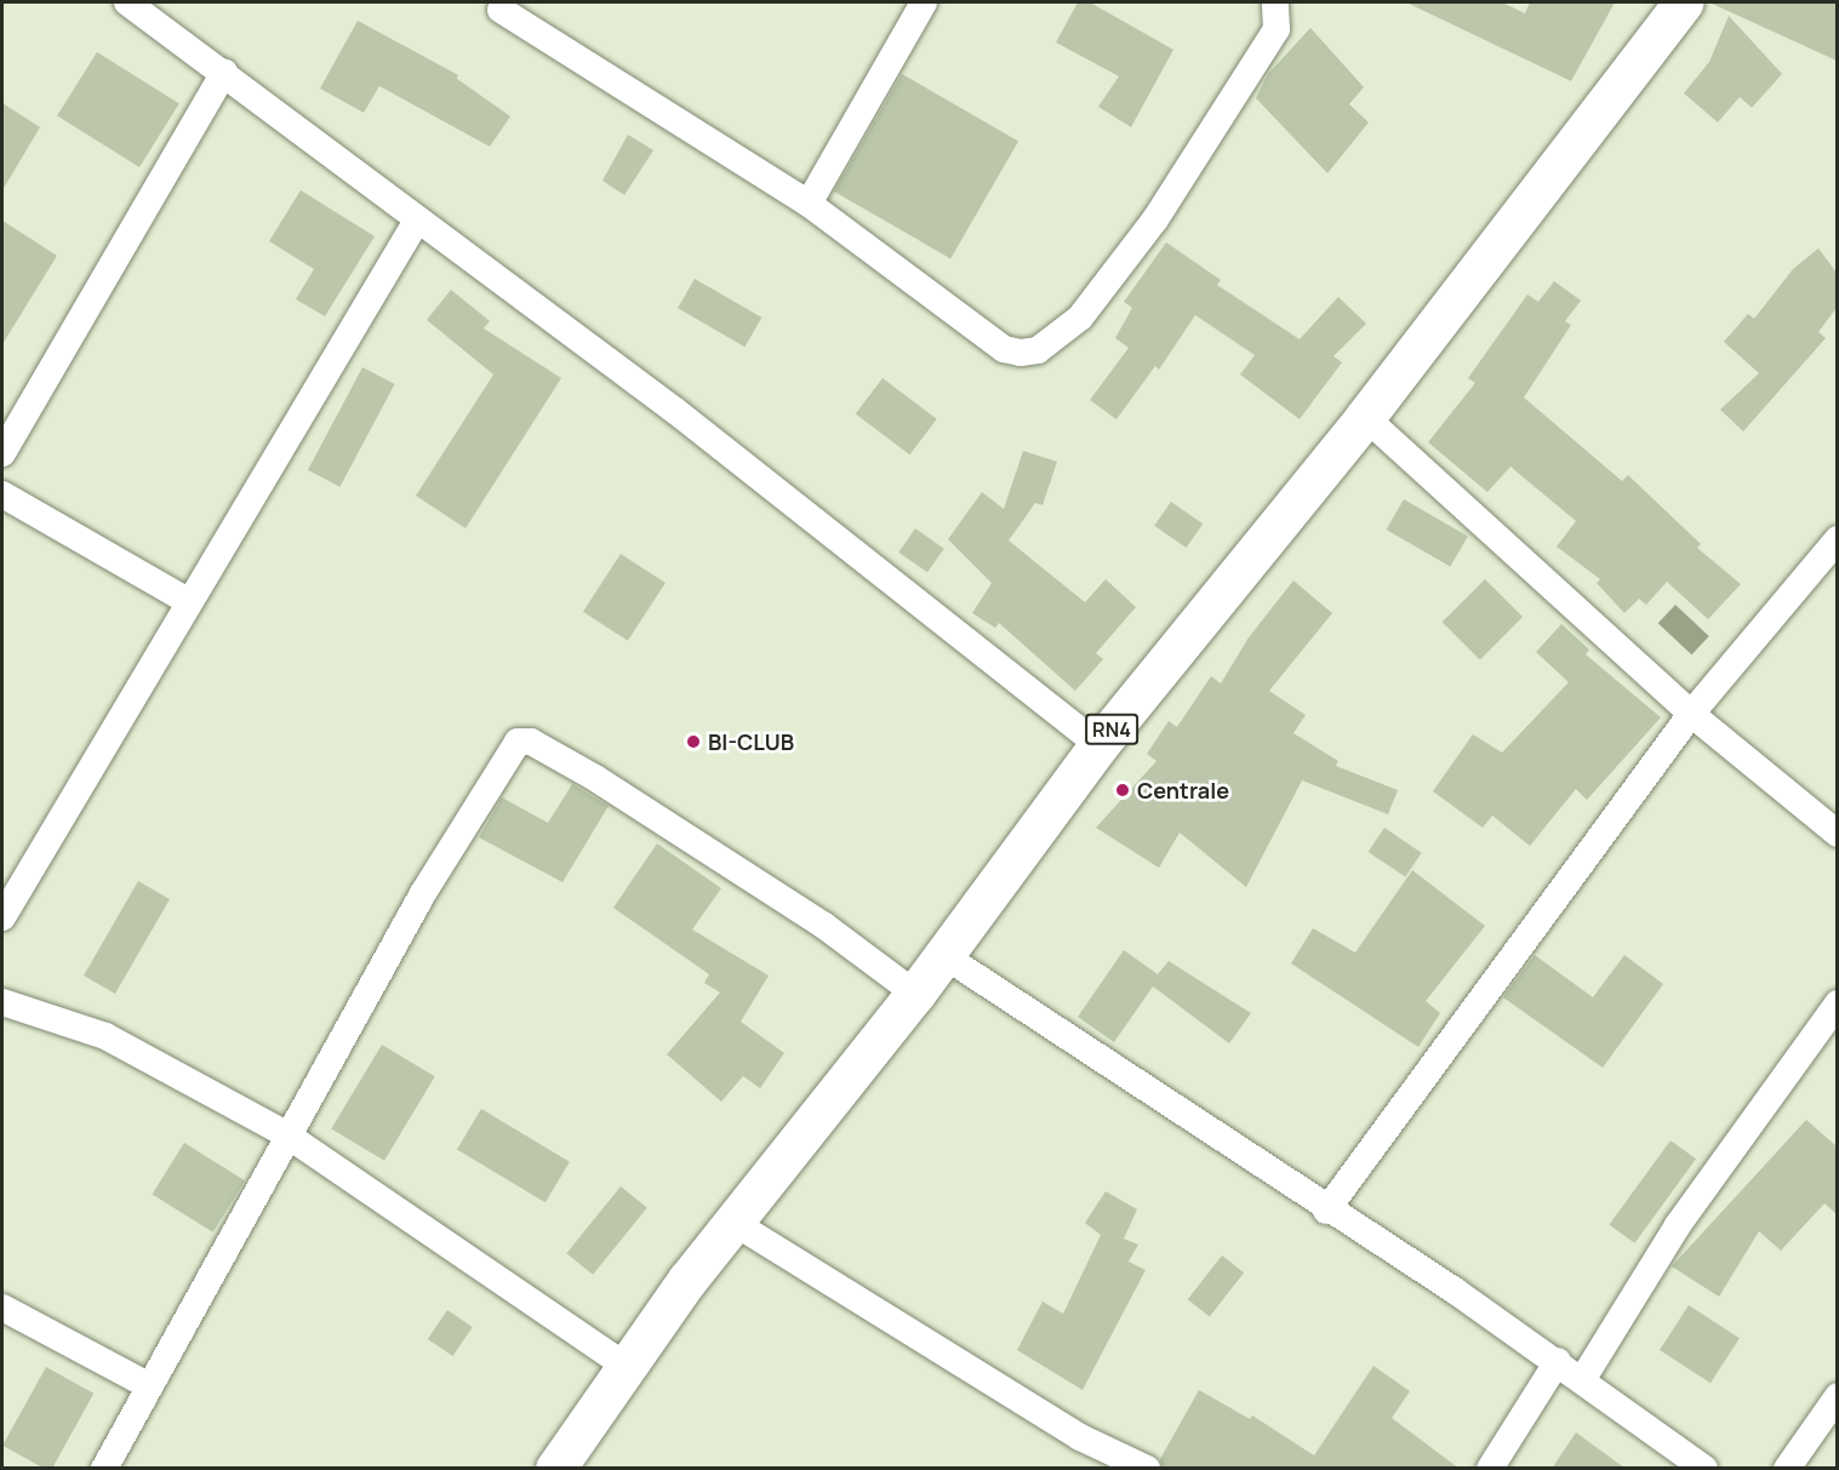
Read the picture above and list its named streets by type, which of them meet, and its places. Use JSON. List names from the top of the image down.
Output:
{
  "streets": {
    "highway": ["RN4"]
  },
  "places": ["BI-CLUB", "Centrale"]
}
